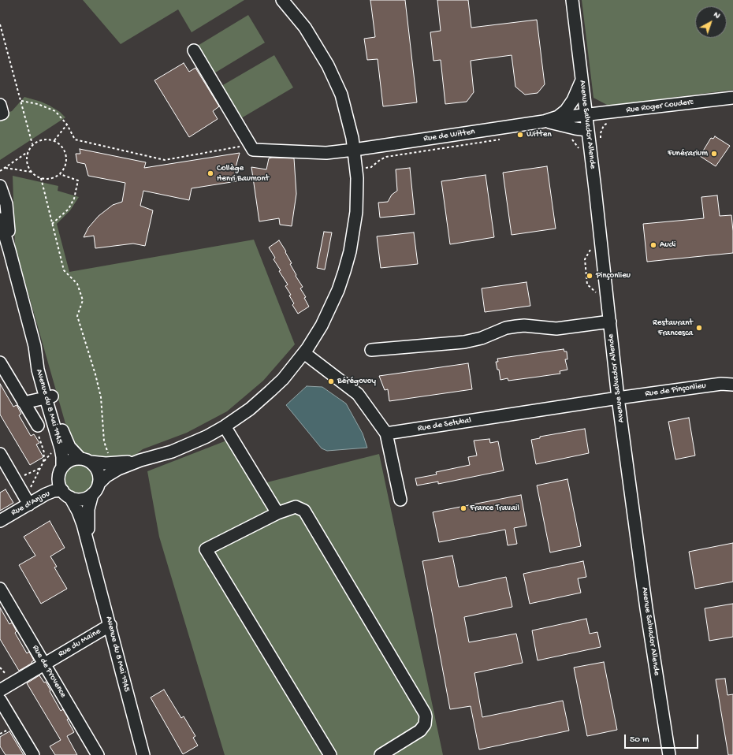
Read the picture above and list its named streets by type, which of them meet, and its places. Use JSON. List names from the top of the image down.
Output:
{
  "streets": {
    "street": [
      "Rue Roger Couderc",
      "Avenue Salvador Allende",
      "Rue de Witten",
      "Rue de Pinçonlieu",
      "Avenue du 8 Mai 1945",
      "Rue de Setubal",
      "Rue d'Anjou",
      "Rue du Maine",
      "Rue de Provence"
    ]
  },
  "crossings": [
    ["Rue Roger Couderc", "Avenue Salvador Allende"],
    ["Rue Roger Couderc", "Rue de Witten"],
    ["Avenue Salvador Allende", "Rue de Witten"],
    ["Avenue Salvador Allende", "Rue de Pinçonlieu"],
    ["Avenue Salvador Allende", "Rue de Setubal"],
    ["Rue de Pinçonlieu", "Rue de Setubal"],
    ["Avenue du 8 Mai 1945", "Rue d'Anjou"],
    ["Avenue du 8 Mai 1945", "Rue du Maine"],
    ["Rue du Maine", "Rue de Provence"]
  ],
  "places": [
    "Witten",
    "Funérarium",
    "Collège Henri Baumont",
    "Audi",
    "Pinçonlieu",
    "Restaurant Francesca",
    "Bérégovoy",
    "France Travail"
  ],
  "scale_bar": "50 m",
  "north": "top right"
}
